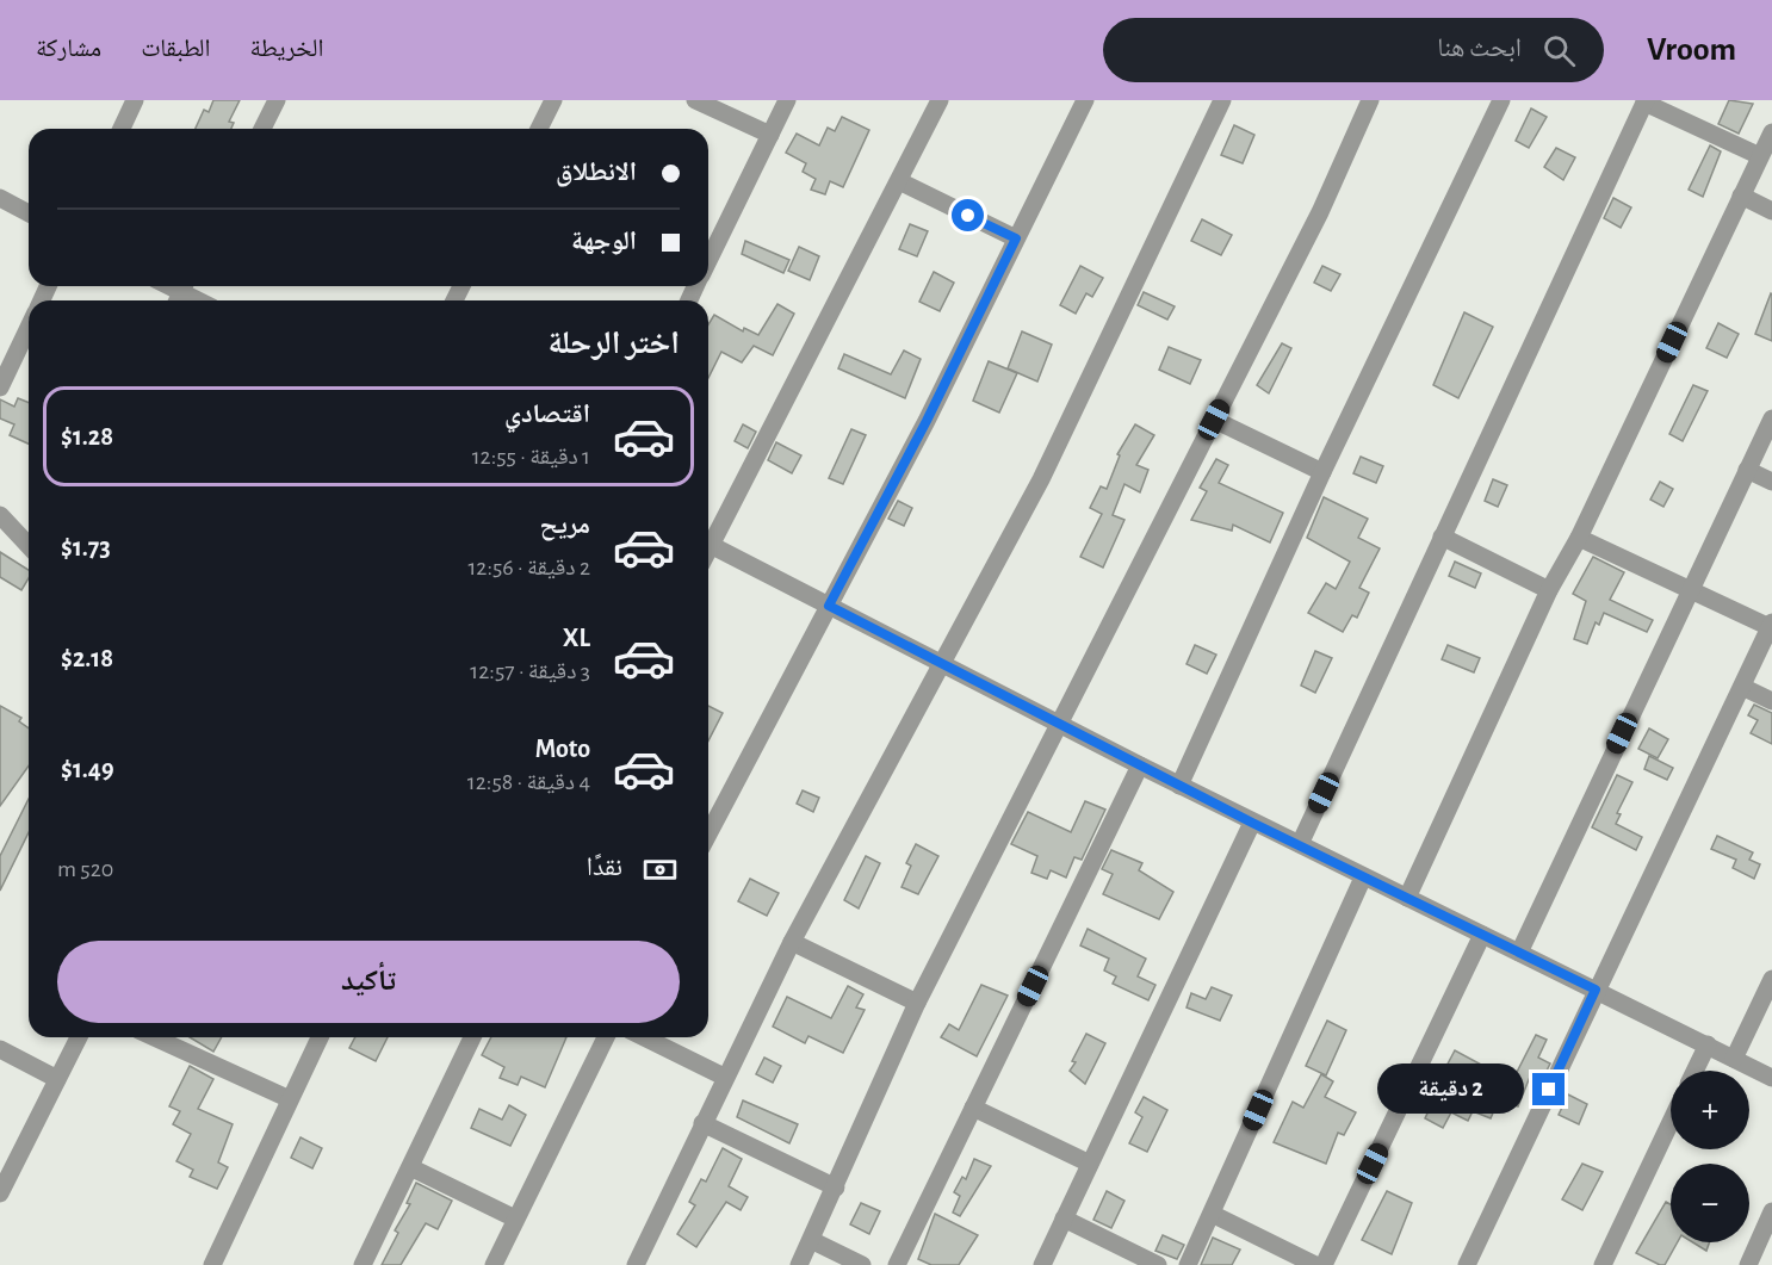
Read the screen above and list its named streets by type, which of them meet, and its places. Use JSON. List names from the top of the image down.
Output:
{
  "page": {
    "header": "Vroom",
    "search": "ابحث هنا",
    "nav": ["الخريطة", "الطبقات", "مشاركة"],
    "banner": ["الانطلاق", "الوجهة"],
    "heading": "اختر الرحلة",
    "list": [
      {
        "name": "اقتصادي",
        "note": "1 دقيقة · 12:55",
        "value": "$1.28"
      },
      {
        "name": "مريح",
        "note": "2 دقيقة · 12:56",
        "value": "$1.73"
      },
      {
        "name": "XL",
        "note": "3 دقيقة · 12:57",
        "value": "$2.18"
      },
      {
        "name": "Moto",
        "note": "4 دقيقة · 12:58",
        "value": "$1.49"
      }
    ],
    "pay": ["نقدًا", "520 m"],
    "buttons": "تأكيد",
    "bubble": "2 دقيقة",
    "map_buttons": ["+", "−"]
  }
}
